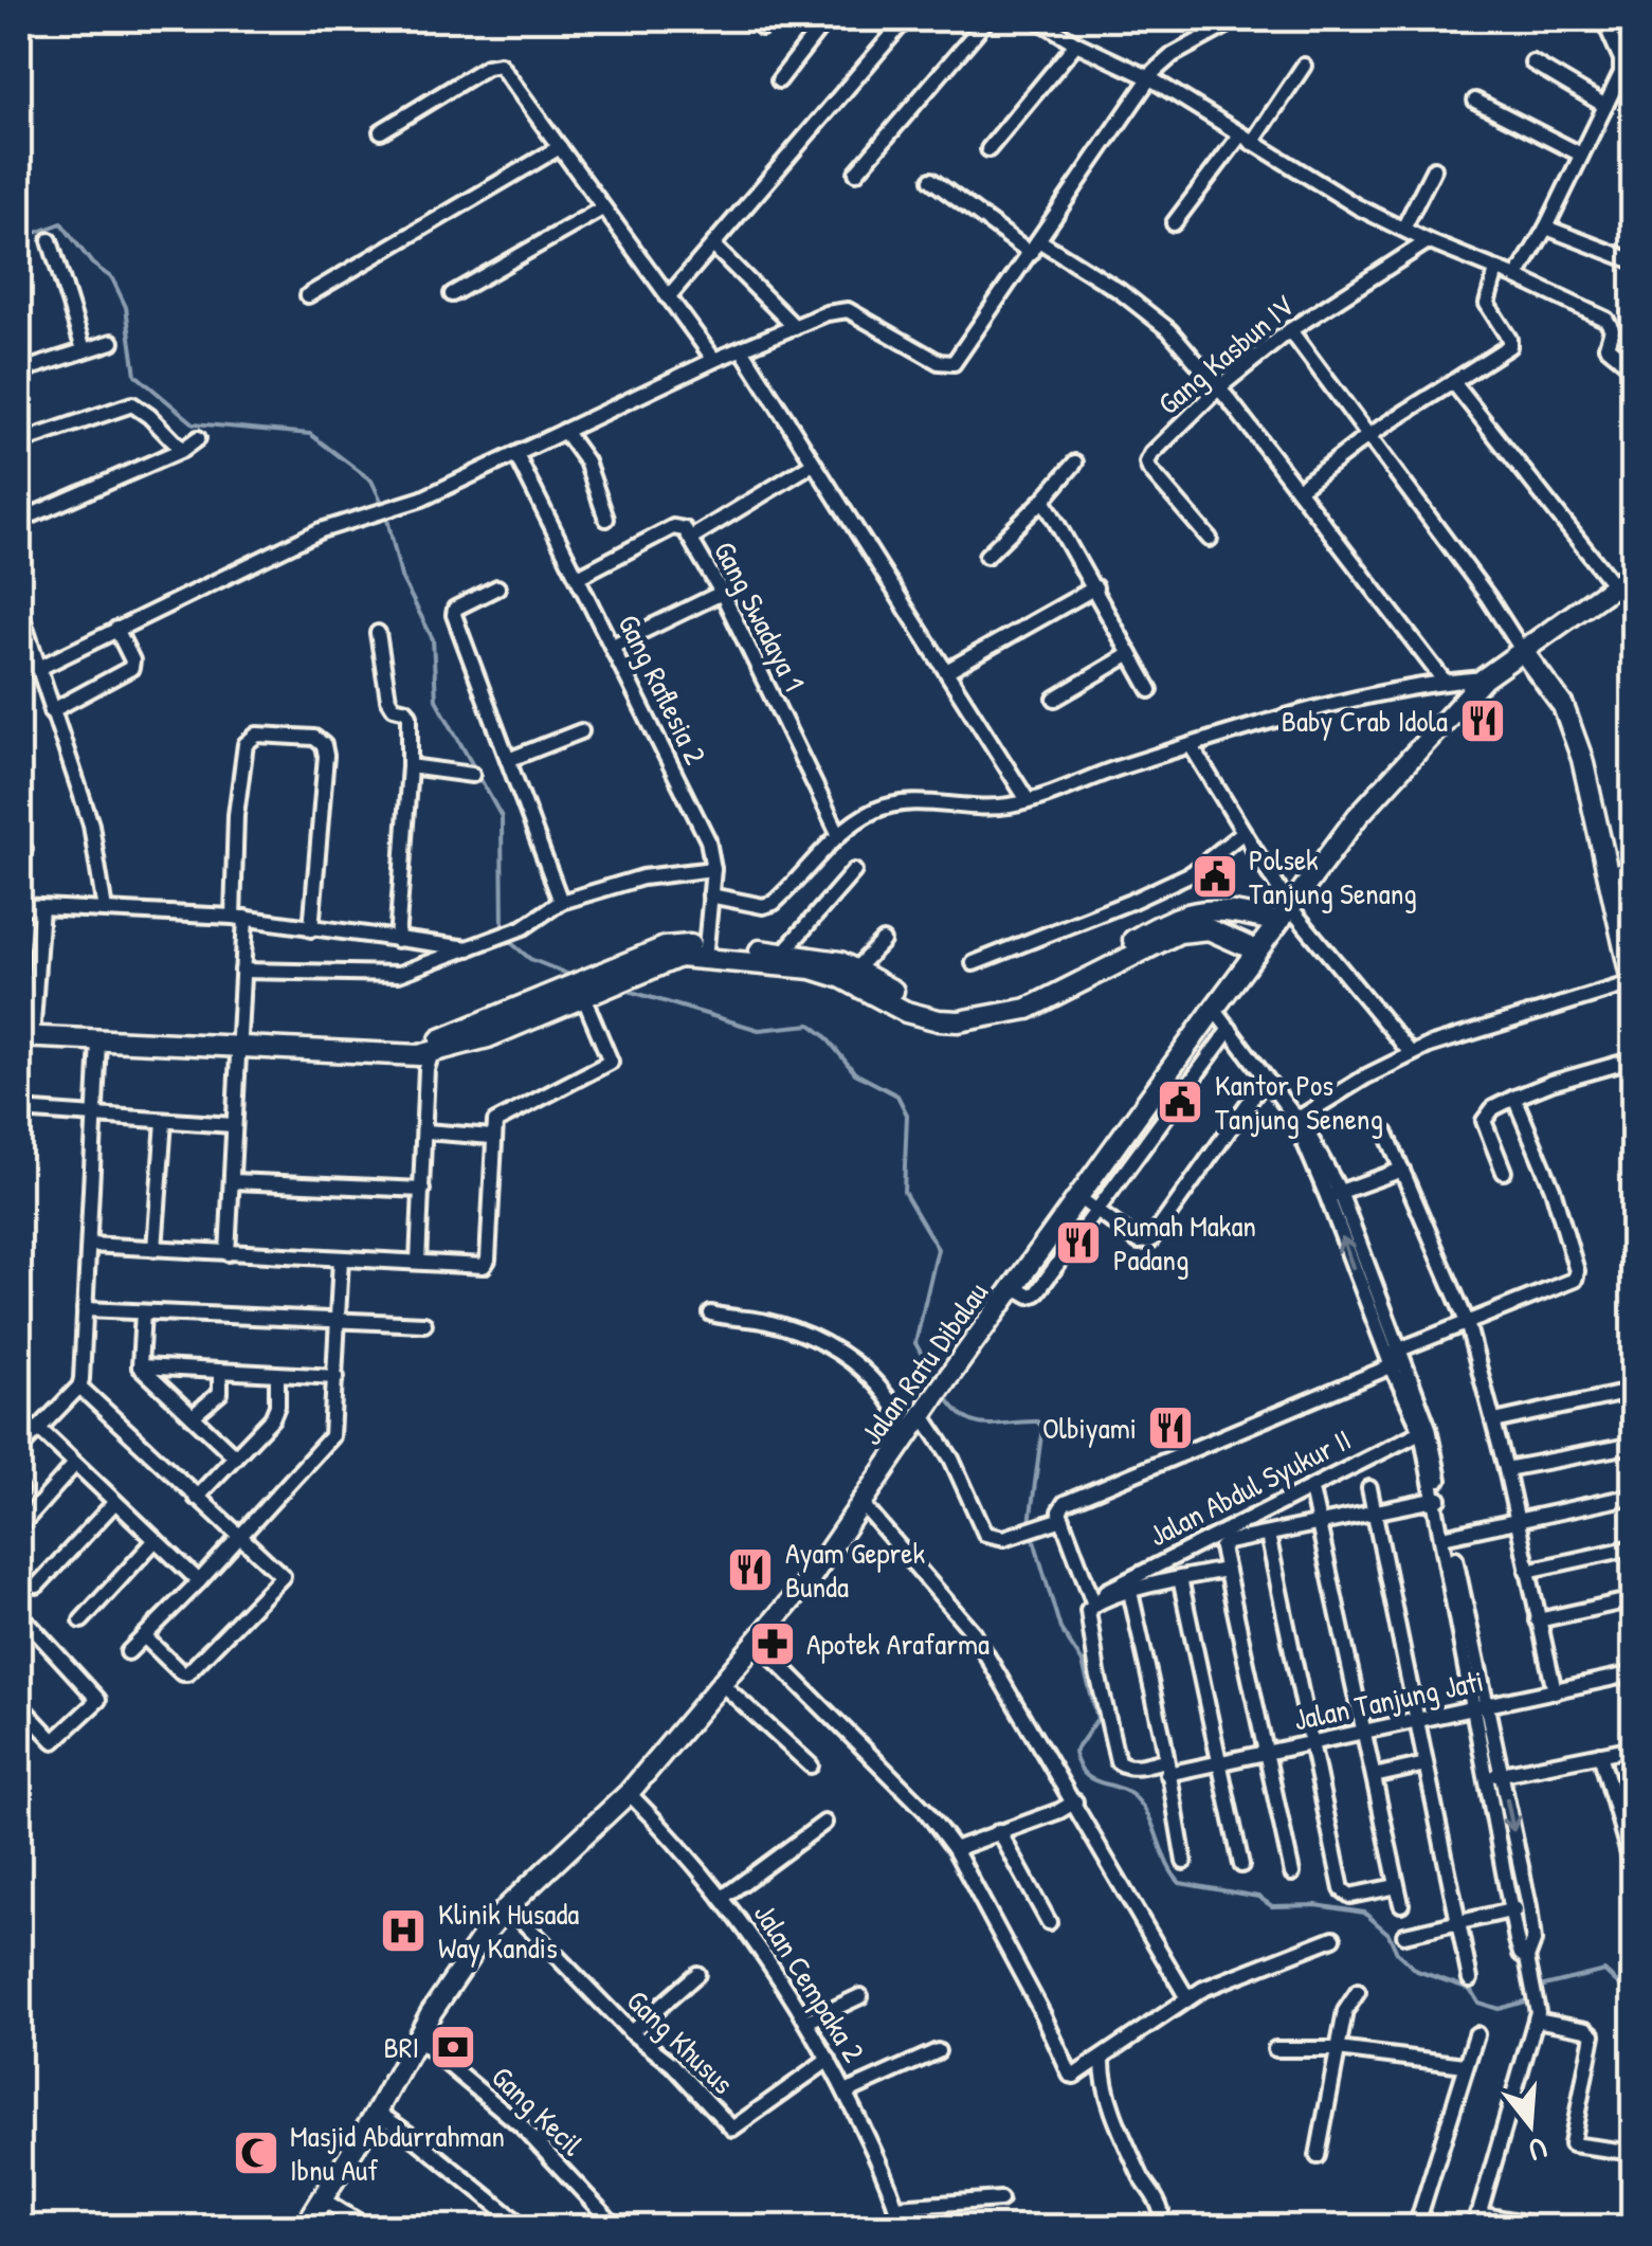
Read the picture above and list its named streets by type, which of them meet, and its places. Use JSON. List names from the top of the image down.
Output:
{
  "streets": {
    "street": [
      "Gang Kasbun IV",
      "Gang Swadaya 1",
      "Gang Raflesia 2",
      "Jalan Ratu Dibalau",
      "Jalan Abdul Syukur II",
      "Jalan Tanjung Jati",
      "Jalan Cempaka 2",
      "Gang Khusus",
      "Gang Kecil"
    ]
  },
  "crossings": [
    ["Gang Swadaya 1", "Gang Raflesia 2"],
    ["Jalan Ratu Dibalau", "Jalan Cempaka 2"],
    ["Jalan Ratu Dibalau", "Gang Khusus"],
    ["Jalan Ratu Dibalau", "Gang Kecil"],
    ["Jalan Abdul Syukur II", "Jalan Tanjung Jati"],
    ["Jalan Cempaka 2", "Gang Khusus"]
  ],
  "places": {
    "restaurant": [
      "Baby Crab Idola",
      "Rumah Makan Padang",
      "Olbiyami",
      "Ayam Geprek Bunda"
    ],
    "public building": ["Polsek Tanjung Senang", "Kantor Pos Tanjung Seneng"],
    "pharmacy": ["Apotek Arafarma"],
    "hospital": ["Klinik Husada Way Kandis"],
    "bank": ["BRI"],
    "mosque": ["Masjid Abdurrahman Ibnu Auf"]
  },
  "north": "bottom"
}
